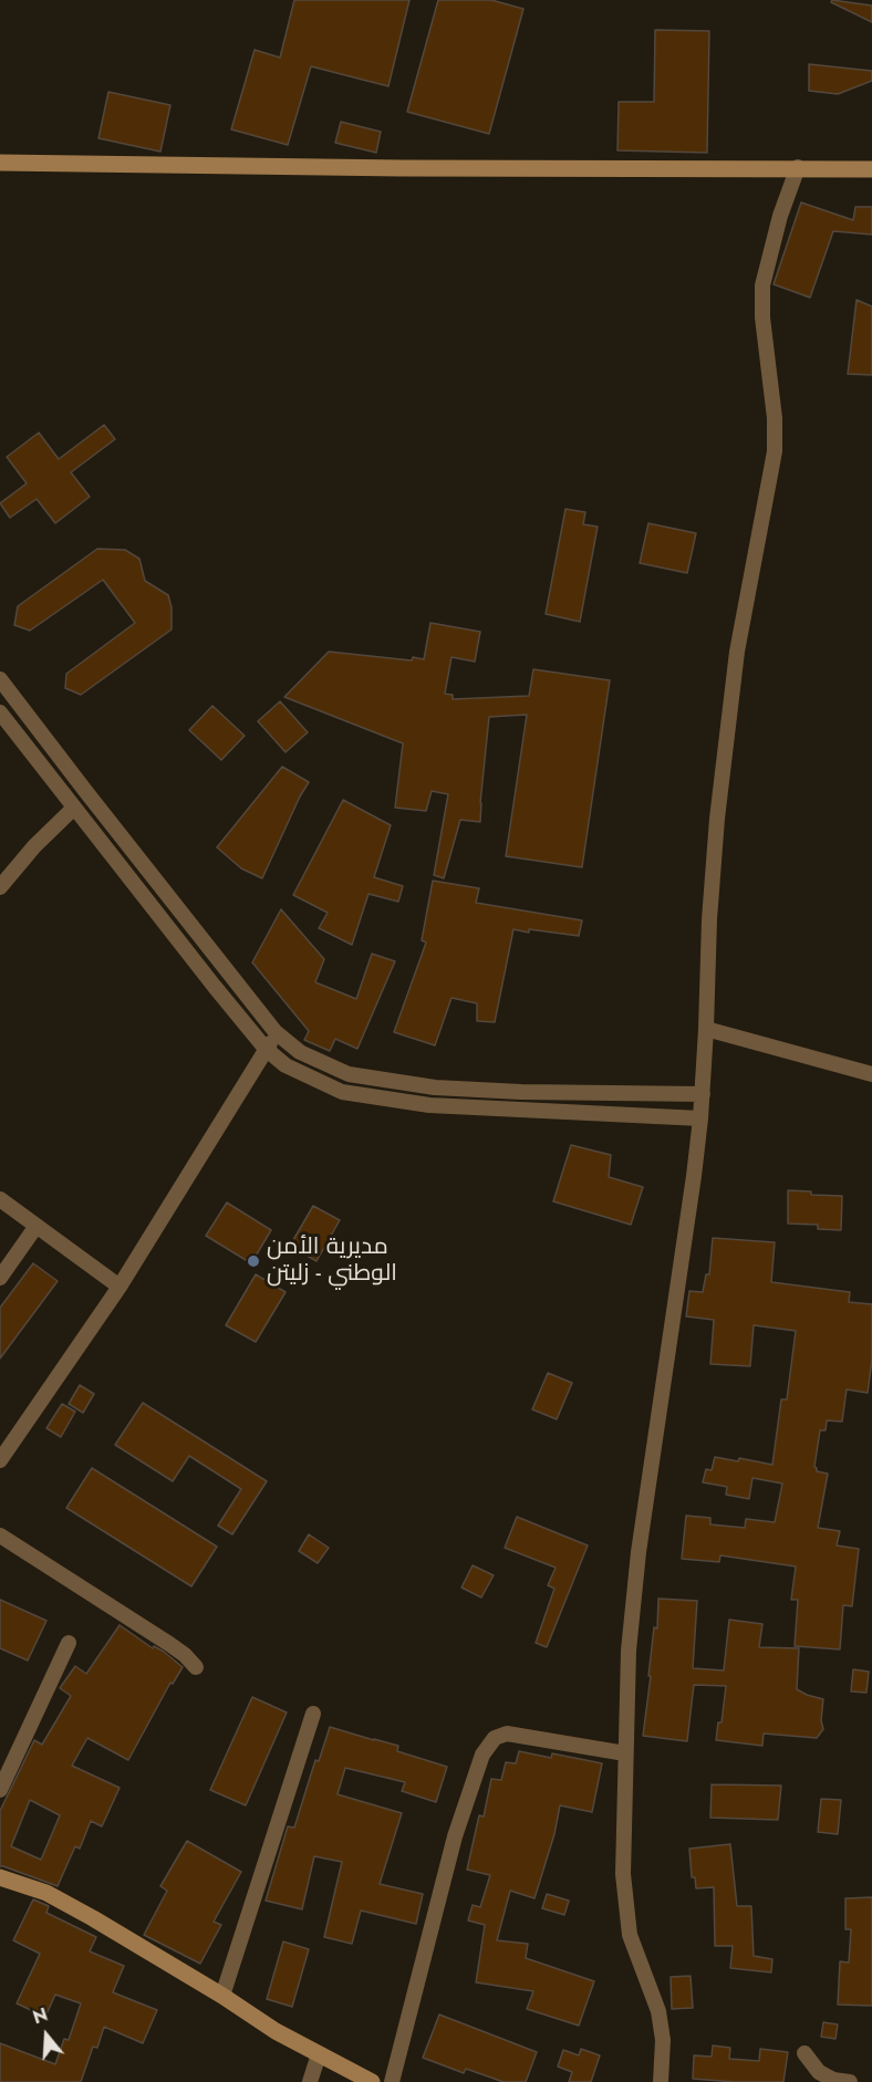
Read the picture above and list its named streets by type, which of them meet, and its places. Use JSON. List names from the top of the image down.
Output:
{
  "places": ["مديرية الأمن الوطني - زليتن"],
  "north": "top"
}
